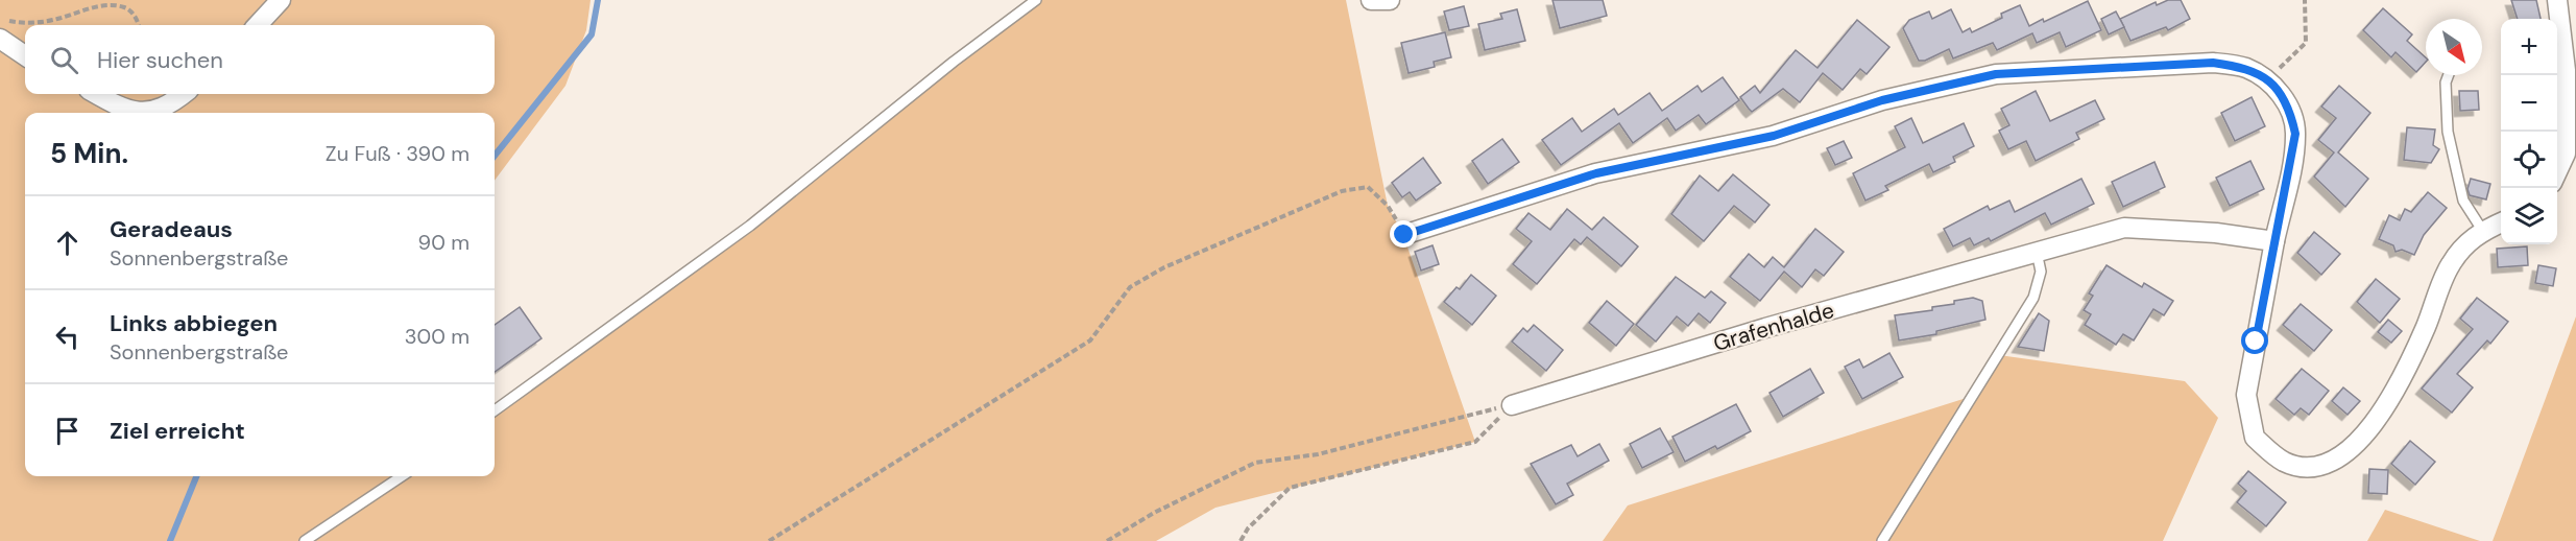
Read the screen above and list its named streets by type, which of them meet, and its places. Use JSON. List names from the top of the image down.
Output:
{
  "streets": {
    "street": ["Grafenhalde"]
  },
  "north": "bottom right",
  "page": {
    "map_buttons": ["+", "−"],
    "search": "Hier suchen",
    "heading": ["5 Min.", "Zu Fuß · 390 m"],
    "list": [
      ["Geradeaus", "Sonnenbergstraße", "90 m"],
      ["Links abbiegen", "Sonnenbergstraße", "300 m"],
      "Ziel erreicht"
    ]
  }
}
